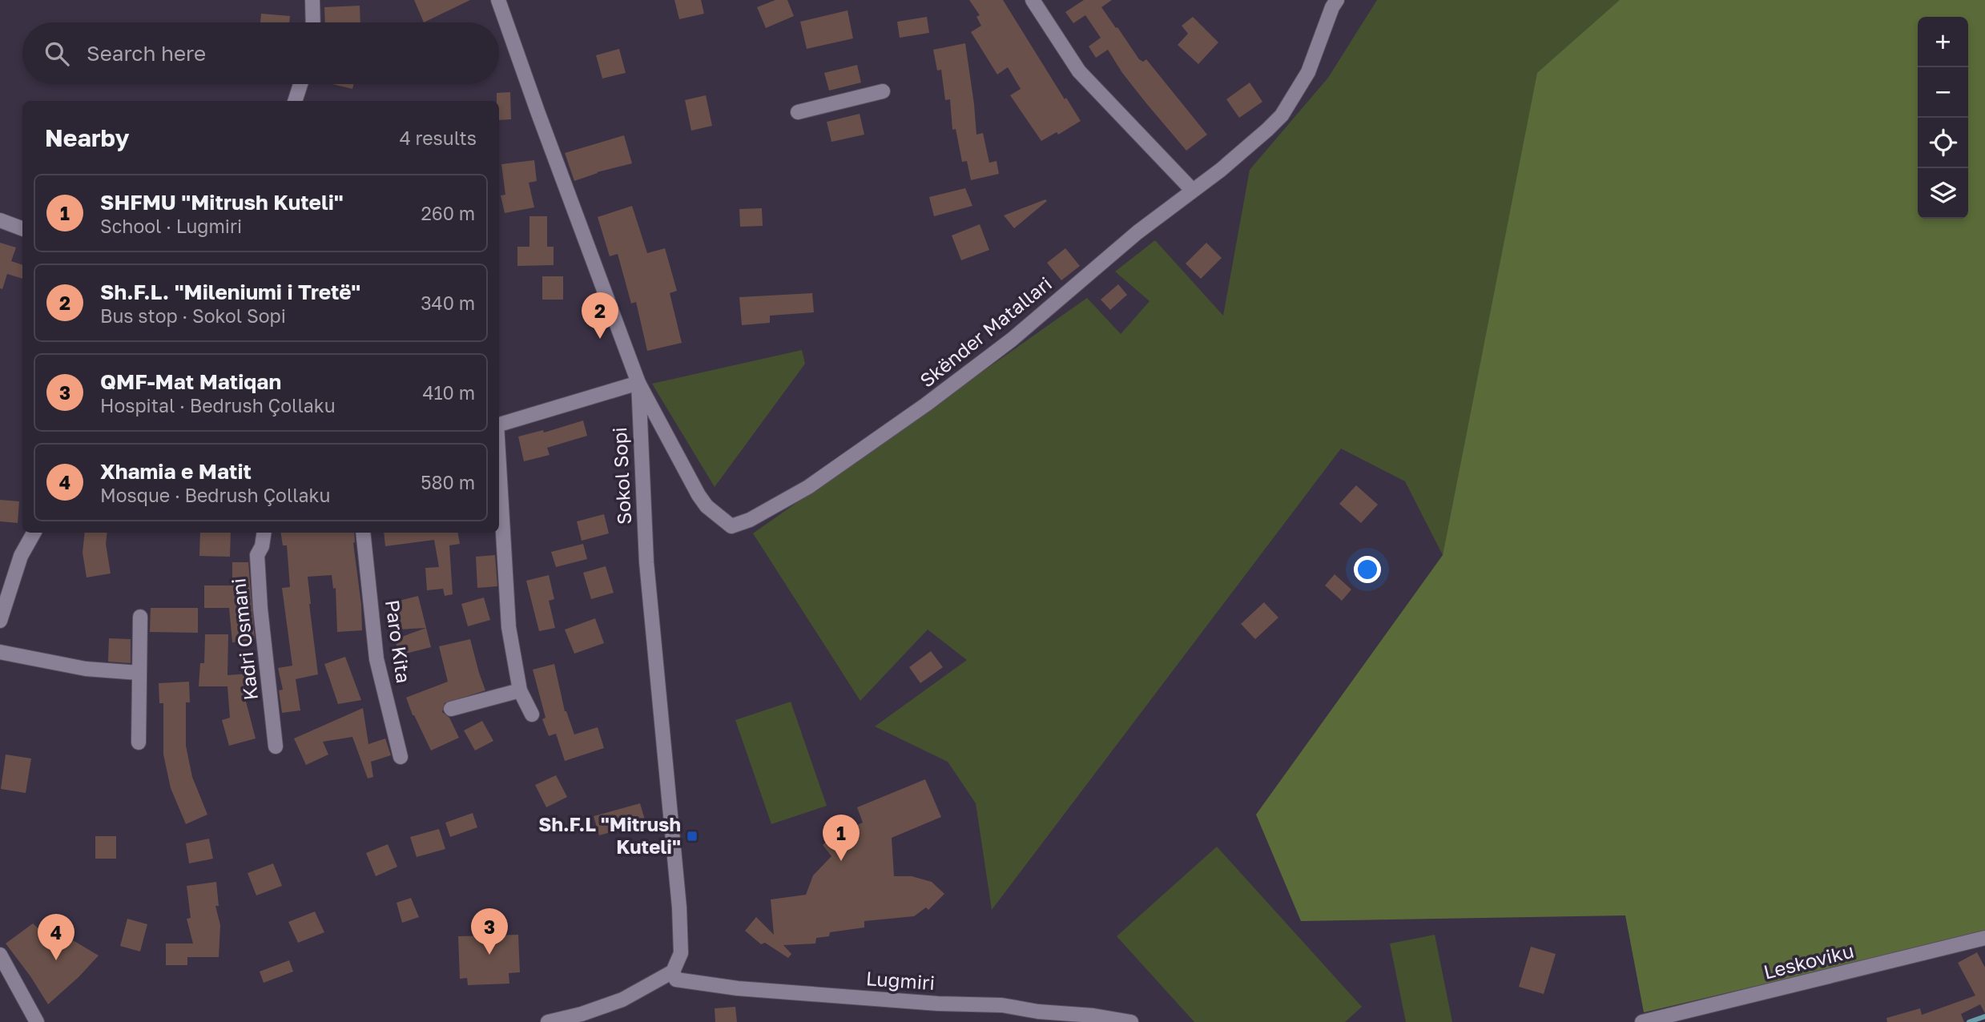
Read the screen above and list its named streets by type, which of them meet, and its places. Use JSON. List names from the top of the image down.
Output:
{
  "streets": {
    "street": [
      "Skënder Matallari",
      "Sokol Sopi",
      "Kadri Osmani",
      "Paro Kita",
      "Leskoviku",
      "Lugmiri"
    ]
  },
  "crossings": [
    ["Skënder Matallari", "Sokol Sopi"],
    ["Sokol Sopi", "Lugmiri"]
  ],
  "places": {
    "transit": ["Sh.F.L \"Mitrush Kuteli\""]
  },
  "page": {
    "map_buttons": ["+", "−"],
    "search": "Search here",
    "heading": ["Nearby", "4 results"],
    "list": [
      {
        "mark": "1",
        "name": "SHFMU \"Mitrush Kuteli\"",
        "note": "School · Lugmiri",
        "value": "260 m"
      },
      {
        "mark": "2",
        "name": "Sh.F.L. \"Mileniumi i Tretë\"",
        "note": "Bus stop · Sokol Sopi",
        "value": "340 m"
      },
      {
        "mark": "3",
        "name": "QMF-Mat Matiqan",
        "note": "Hospital · Bedrush Çollaku",
        "value": "410 m"
      },
      {
        "mark": "4",
        "name": "Xhamia e Matit",
        "note": "Mosque · Bedrush Çollaku",
        "value": "580 m"
      }
    ],
    "pins": [
      "2",
      "1",
      "3",
      "4"
    ]
  }
}
